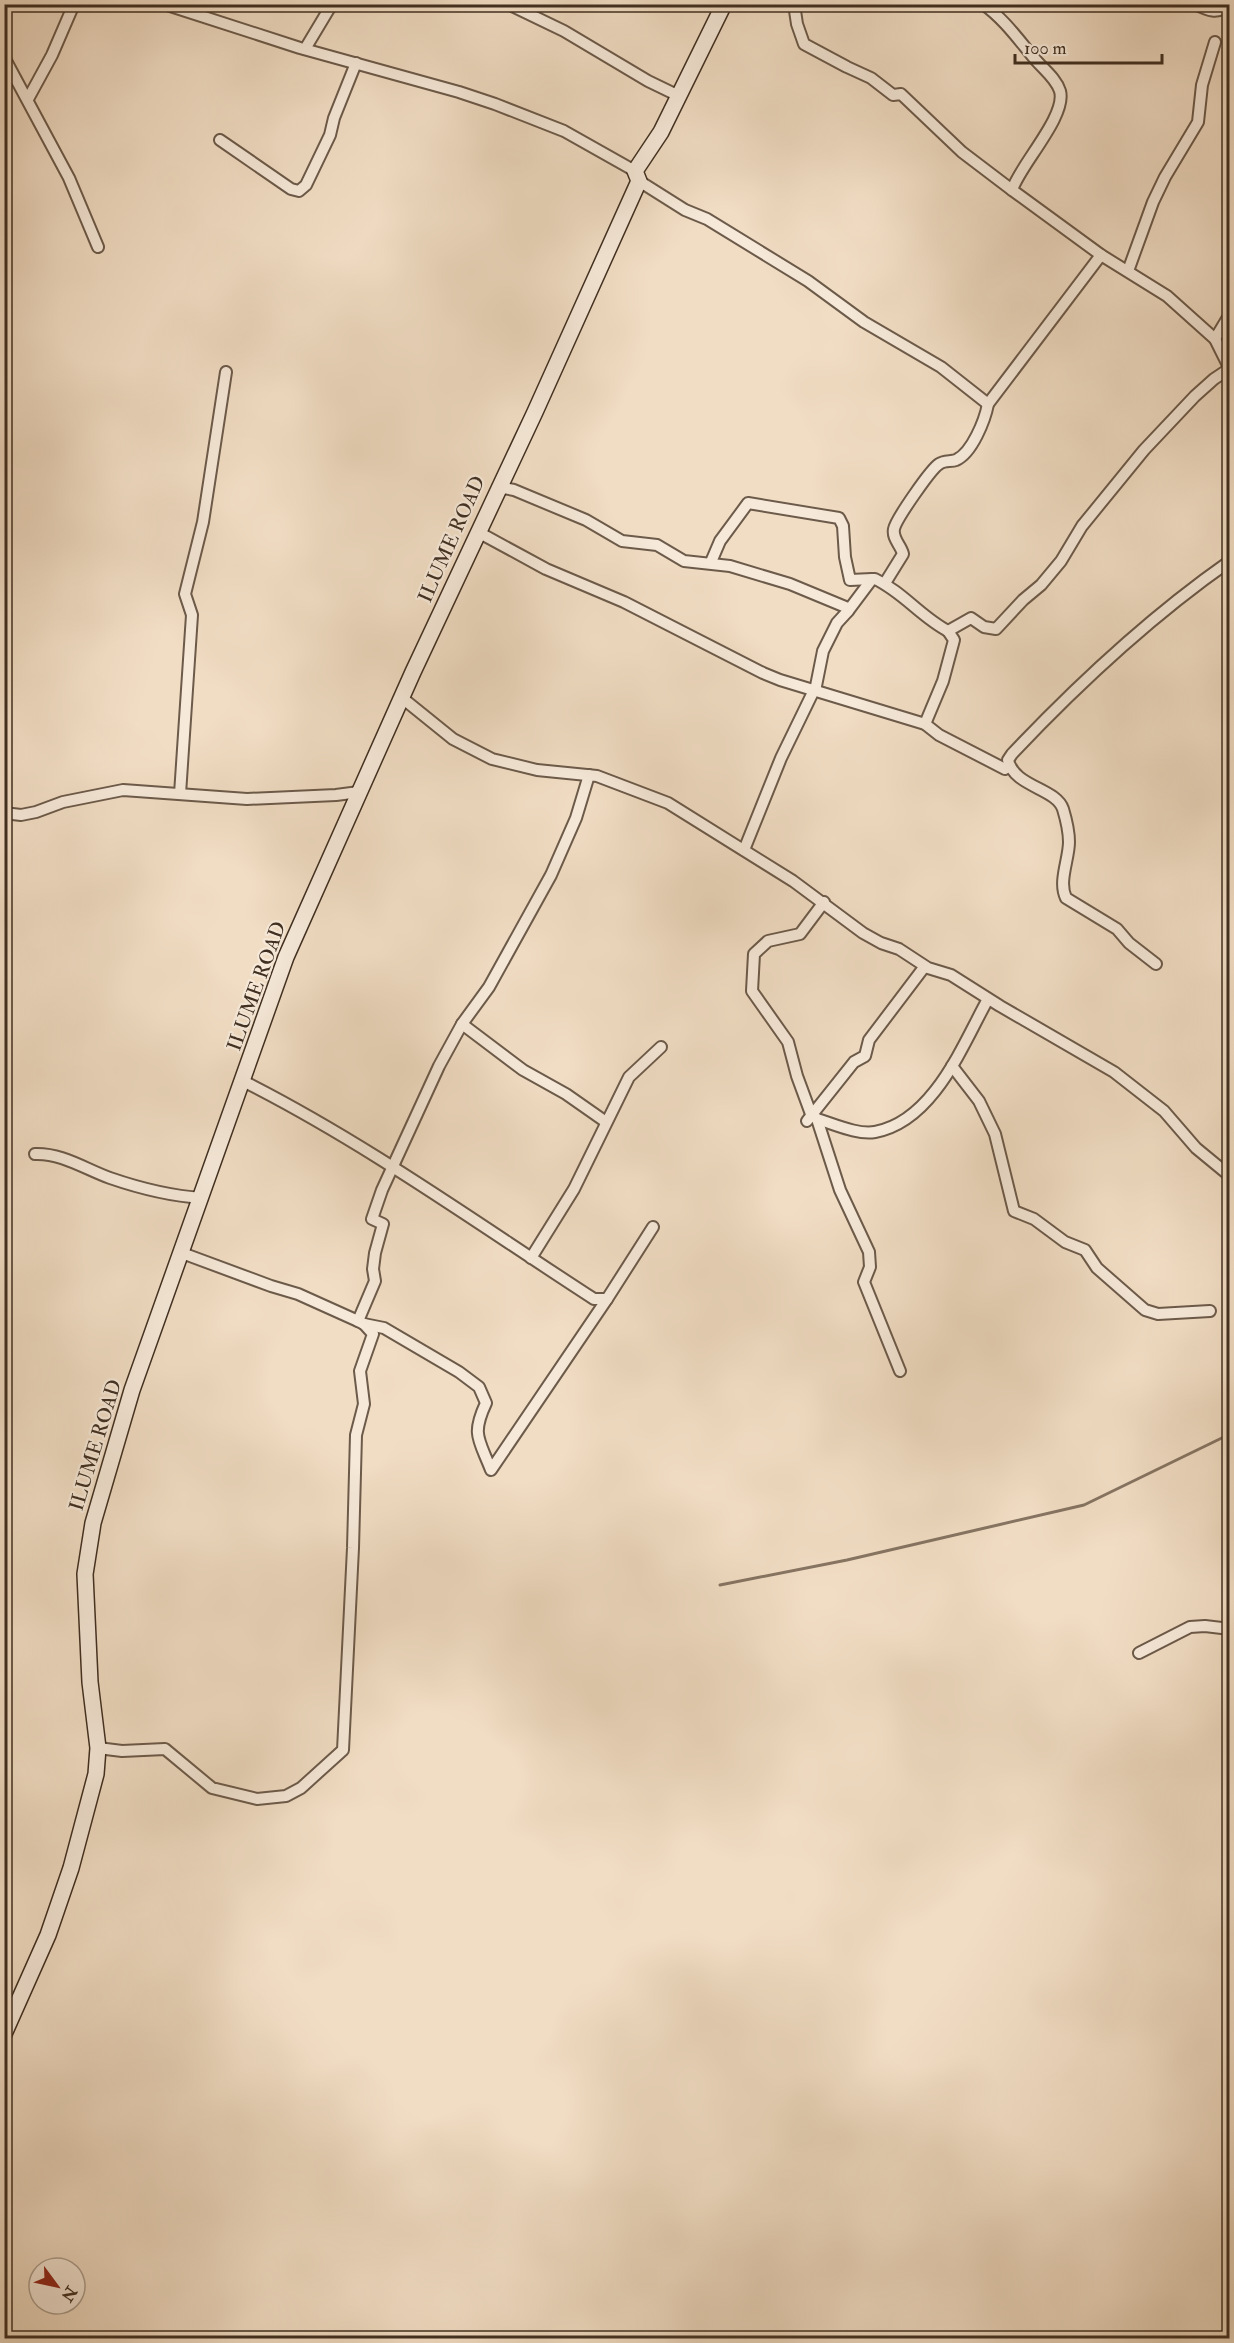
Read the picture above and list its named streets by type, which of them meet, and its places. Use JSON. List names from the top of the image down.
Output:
{
  "streets": {
    "street": ["ILUME ROAD"]
  },
  "scale_bar": "100 m",
  "north": "bottom right"
}
